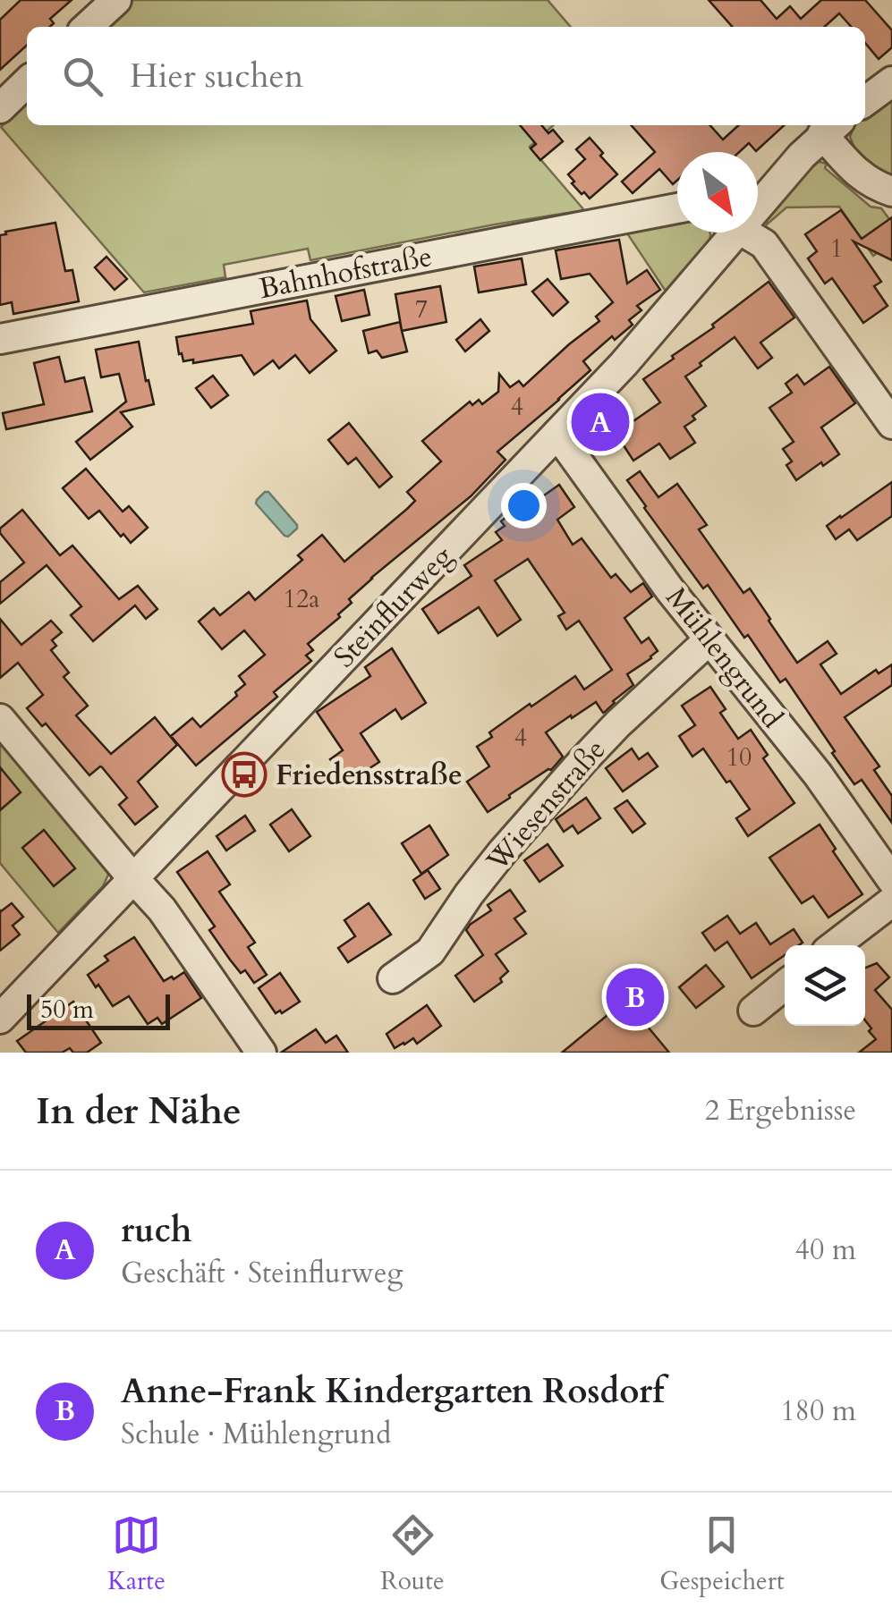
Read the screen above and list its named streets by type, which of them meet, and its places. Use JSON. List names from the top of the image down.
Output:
{
  "streets": {
    "street": [
      "Bahnhofstraße",
      "Steinflurweg",
      "Mühlengrund",
      "Wiesenstraße"
    ]
  },
  "crossings": [
    ["Steinflurweg", "Mühlengrund"],
    ["Mühlengrund", "Wiesenstraße"]
  ],
  "places": {
    "bus stop": ["Friedensstraße"]
  },
  "house_numbers": [
    "1",
    "7",
    "4",
    "12a",
    "4",
    "10"
  ],
  "scale_bar": "50 m",
  "north": "bottom right",
  "page": {
    "search": "Hier suchen",
    "pins": ["A", "B"],
    "scale": "50 m",
    "heading": ["In der Nähe", "2 Ergebnisse"],
    "list": [
      {
        "mark": "A",
        "name": "ruch",
        "note": "Geschäft · Steinflurweg",
        "value": "40 m"
      },
      {
        "mark": "B",
        "name": "Anne-Frank Kindergarten Rosdorf",
        "note": "Schule · Mühlengrund",
        "value": "180 m"
      }
    ],
    "nav": ["Karte", "Route", "Gespeichert"]
  }
}
